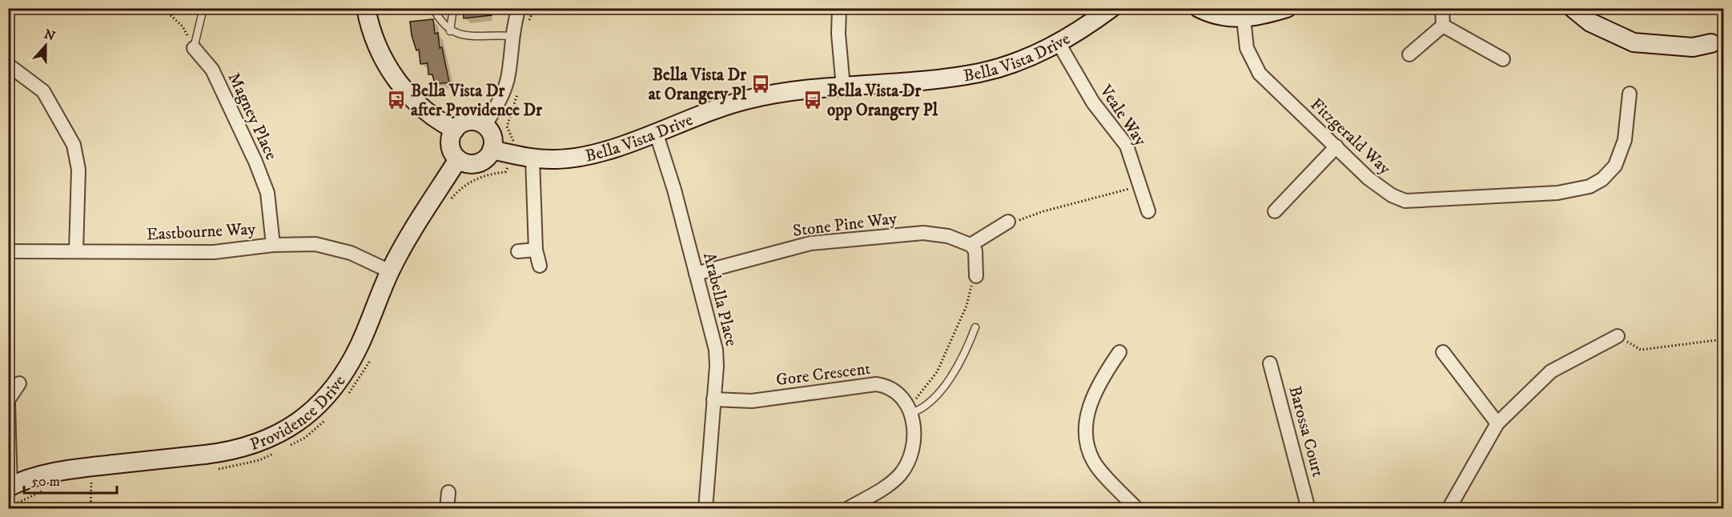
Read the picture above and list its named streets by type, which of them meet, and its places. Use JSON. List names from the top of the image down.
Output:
{
  "streets": {
    "street": [
      "Bella Vista Drive",
      "Veale Way",
      "Magney Place",
      "Fitzgerald Way",
      "Stone Pine Way",
      "Eastbourne Way",
      "Arabella Place",
      "Gore Crescent",
      "Providence Drive",
      "Barossa Court"
    ]
  },
  "crossings": [
    ["Bella Vista Drive", "Veale Way"],
    ["Bella Vista Drive", "Arabella Place"],
    ["Bella Vista Drive", "Providence Drive"],
    ["Magney Place", "Eastbourne Way"],
    ["Stone Pine Way", "Arabella Place"],
    ["Eastbourne Way", "Providence Drive"],
    ["Arabella Place", "Gore Crescent"]
  ],
  "places": {
    "bus stop": ["Bella Vista Dr at Orangery Pl", "Bella Vista Dr after Providence Dr", "Bella Vista Dr opp Orangery Pl"]
  },
  "scale_bar": "50 m",
  "north": "top"
}
